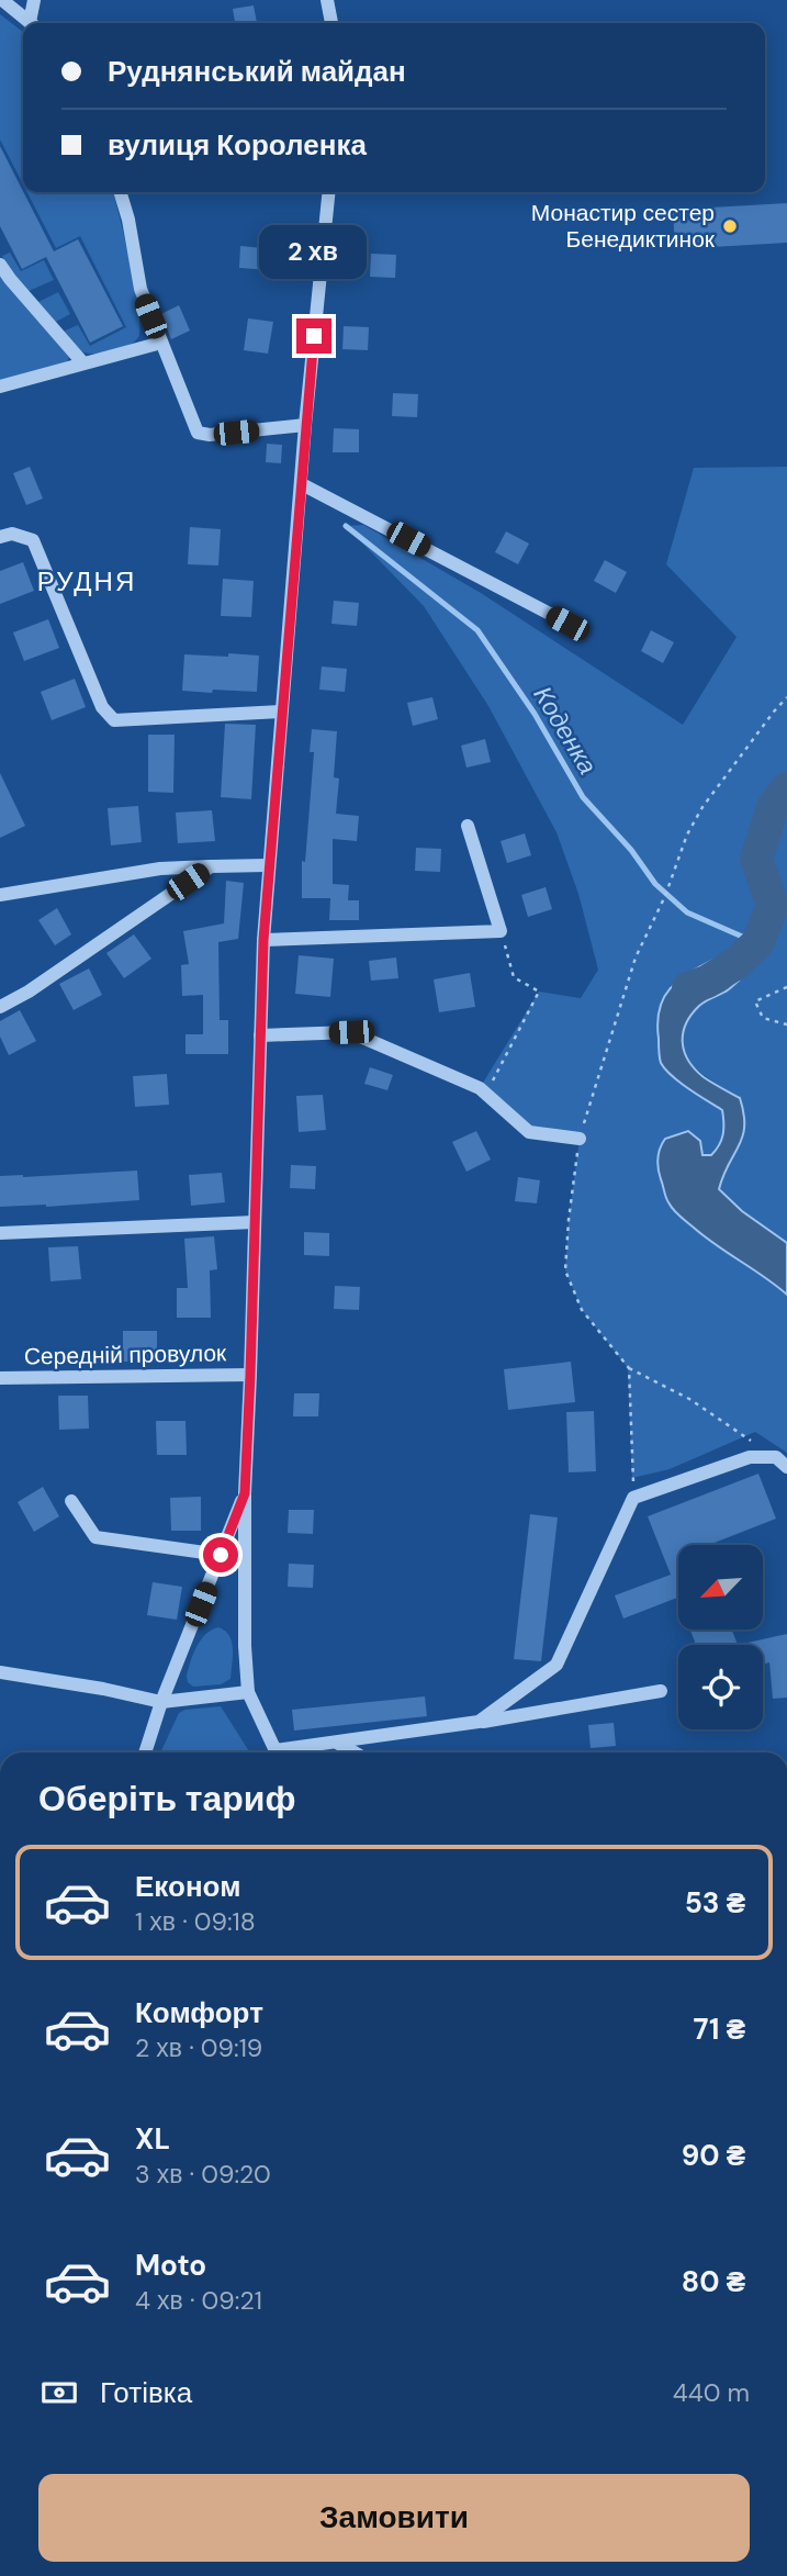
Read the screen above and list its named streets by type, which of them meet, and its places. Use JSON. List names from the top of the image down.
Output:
{
  "streets": {
    "street": ["Середній провулок"]
  },
  "districts": ["РУДНЯ"],
  "water": ["Коденка"],
  "places": ["Монастир сестер Бенедиктинок"],
  "north": "bottom left",
  "page": {
    "banner": ["Руднянський майдан", "вулиця Короленка"],
    "bubble": "2 хв",
    "heading": "Оберіть тариф",
    "list": [
      {
        "name": "Економ",
        "note": "1 хв · 09:18",
        "value": "53 ₴"
      },
      {
        "name": "Комфорт",
        "note": "2 хв · 09:19",
        "value": "71 ₴"
      },
      {
        "name": "XL",
        "note": "3 хв · 09:20",
        "value": "90 ₴"
      },
      {
        "name": "Moto",
        "note": "4 хв · 09:21",
        "value": "80 ₴"
      }
    ],
    "pay": ["Готівка", "440 m"],
    "buttons": "Замовити"
  }
}
